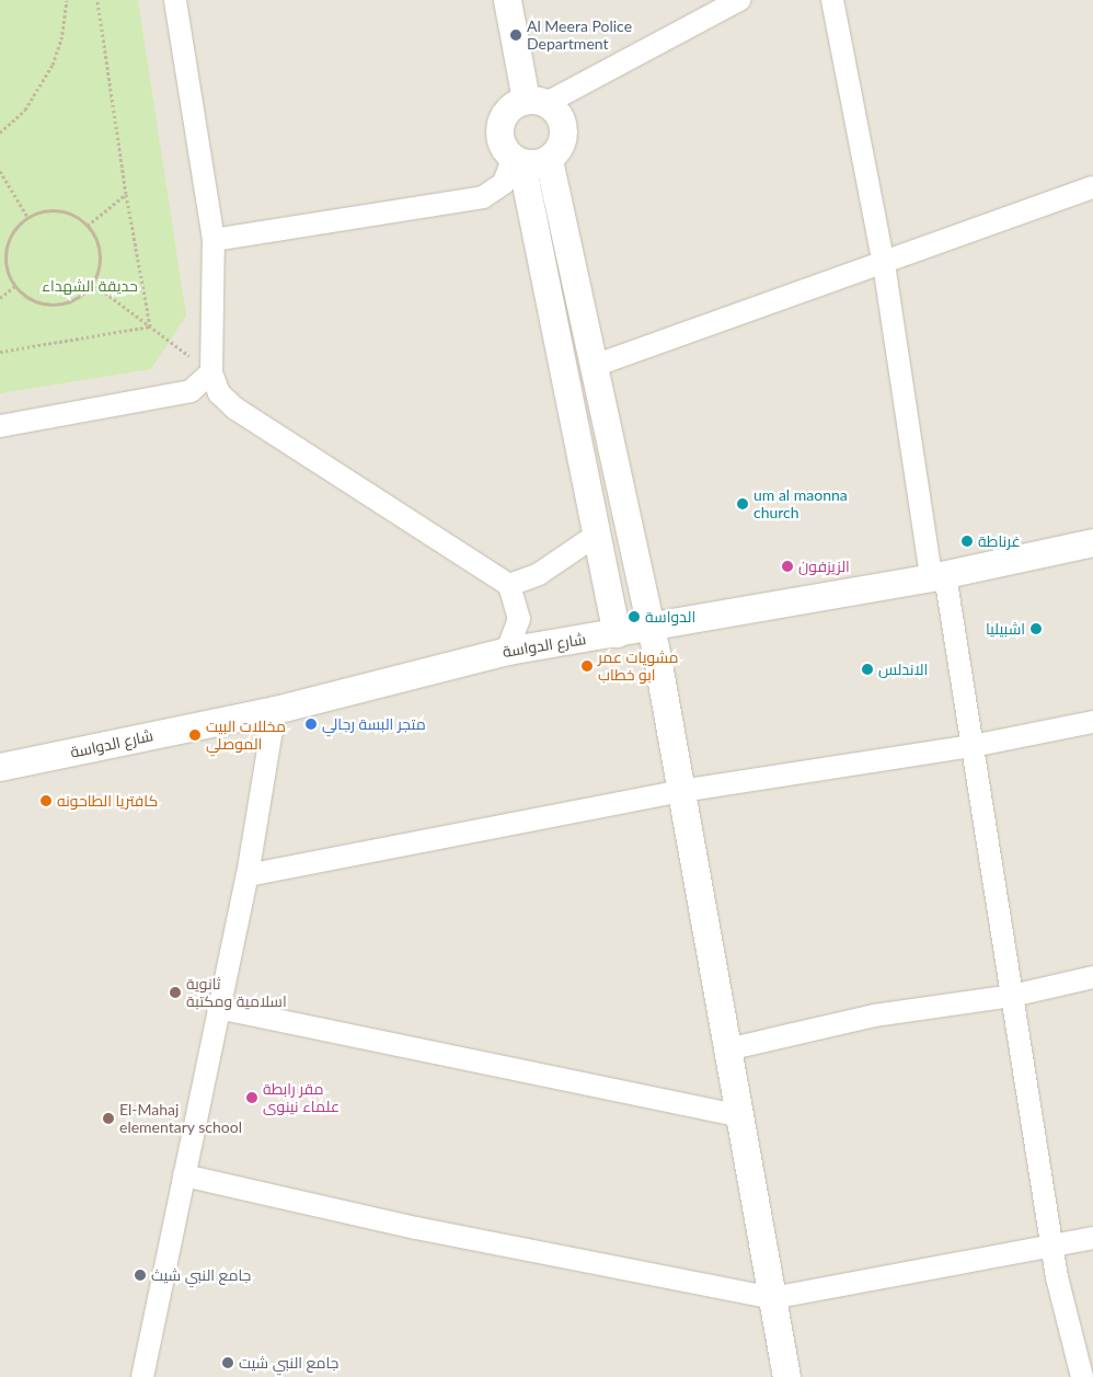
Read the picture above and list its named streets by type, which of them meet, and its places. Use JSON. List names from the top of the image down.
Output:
{
  "streets": {
    "street": ["شارع الدواسة"]
  },
  "parks": ["حديقة الشهداء"],
  "places": [
    "Al Meera Police Department",
    "um al maonna church",
    "غرناطة",
    "الزيزفون",
    "الدواسة",
    "اشبيليا",
    "مشويات عمر ابو خطاب",
    "الاندلس",
    "متجر البسة رجالي",
    "مخللات البيت الموصلي",
    "كافتريا الطاحونه",
    "ثانوية اسلامية ومكتبة",
    "مقر رابطة علماء نينوى",
    "El-Mahaj elementary school",
    "جامع النبي شيث",
    "جامع النبي شيت"
  ]
}
